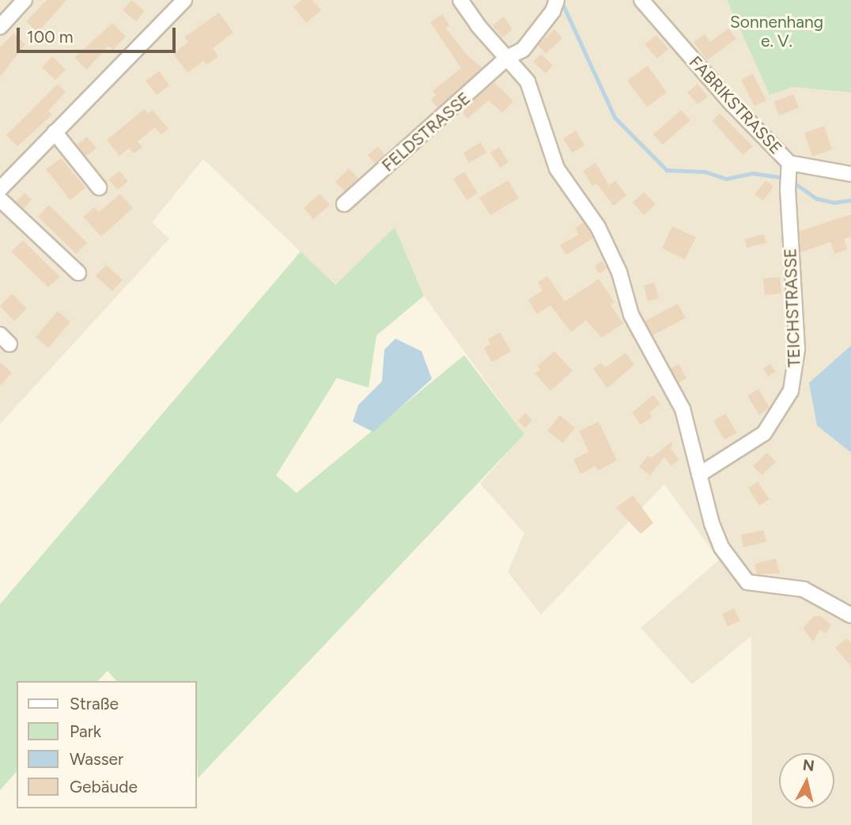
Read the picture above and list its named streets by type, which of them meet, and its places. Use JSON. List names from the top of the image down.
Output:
{
  "streets": {
    "street": ["FABRIKSTRASSE", "FELDSTRASSE", "TEICHSTRASSE"]
  },
  "crossings": [
    ["FABRIKSTRASSE", "TEICHSTRASSE"]
  ],
  "parks": ["Sonnenhang e. V."],
  "legend": [
    "Straße",
    "Park",
    "Wasser",
    "Gebäude"
  ],
  "scale_bar": "100 m",
  "north": "top"
}
